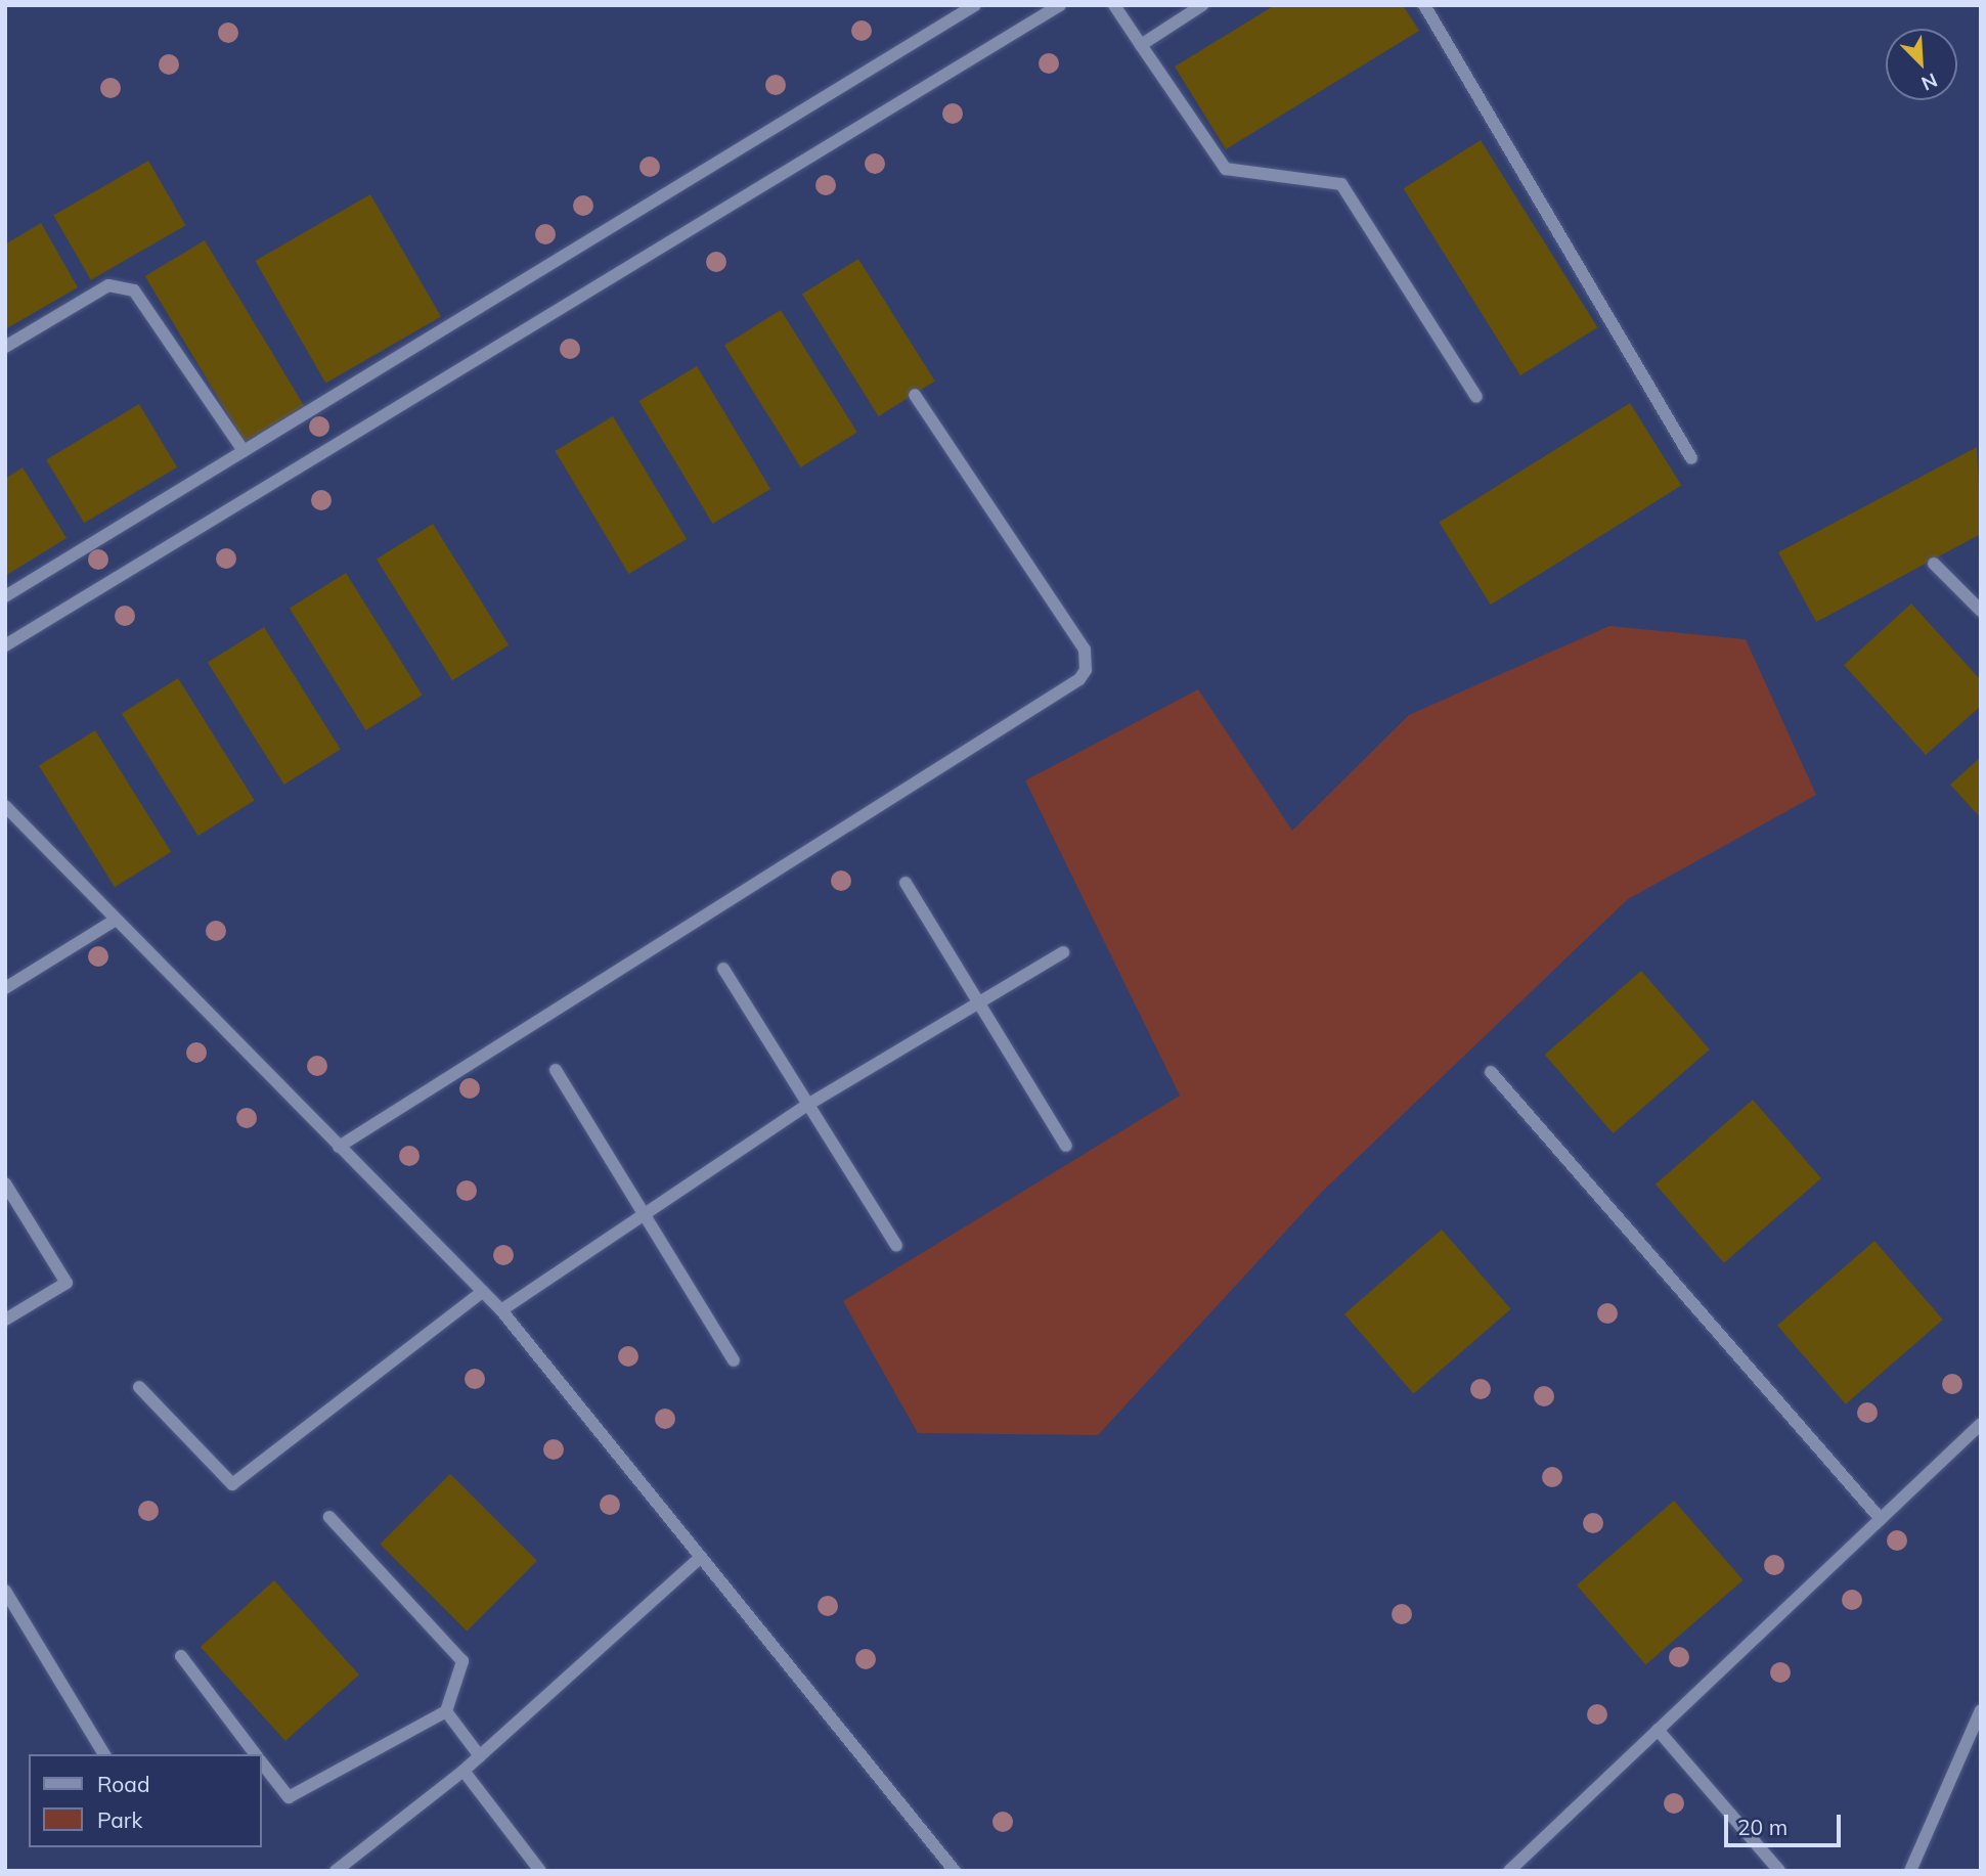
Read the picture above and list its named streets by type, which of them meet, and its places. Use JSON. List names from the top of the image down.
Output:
{
  "legend": ["Road", "Park"],
  "scale_bar": "20 m",
  "north": "bottom right"
}
